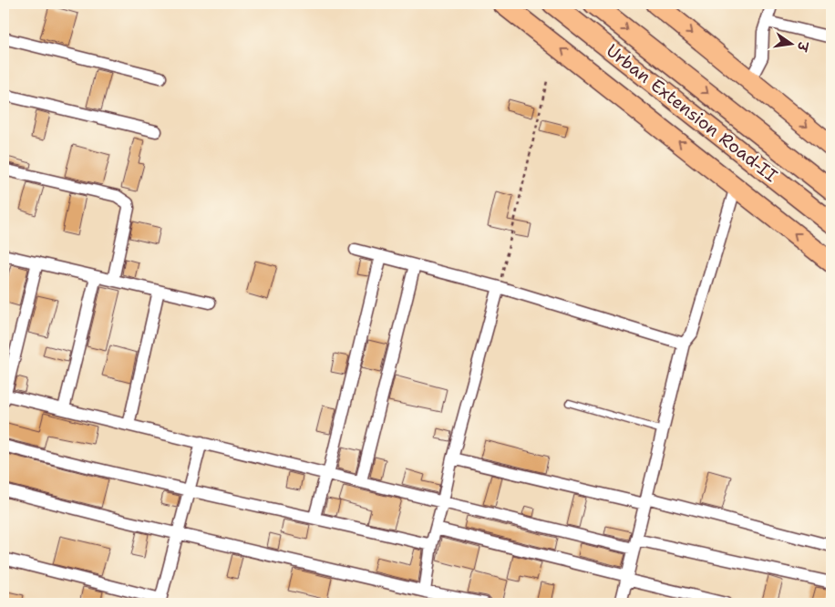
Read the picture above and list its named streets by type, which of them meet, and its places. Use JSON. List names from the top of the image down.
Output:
{
  "streets": {
    "main road": ["Urban Extension Road-II"]
  },
  "north": "right"
}
